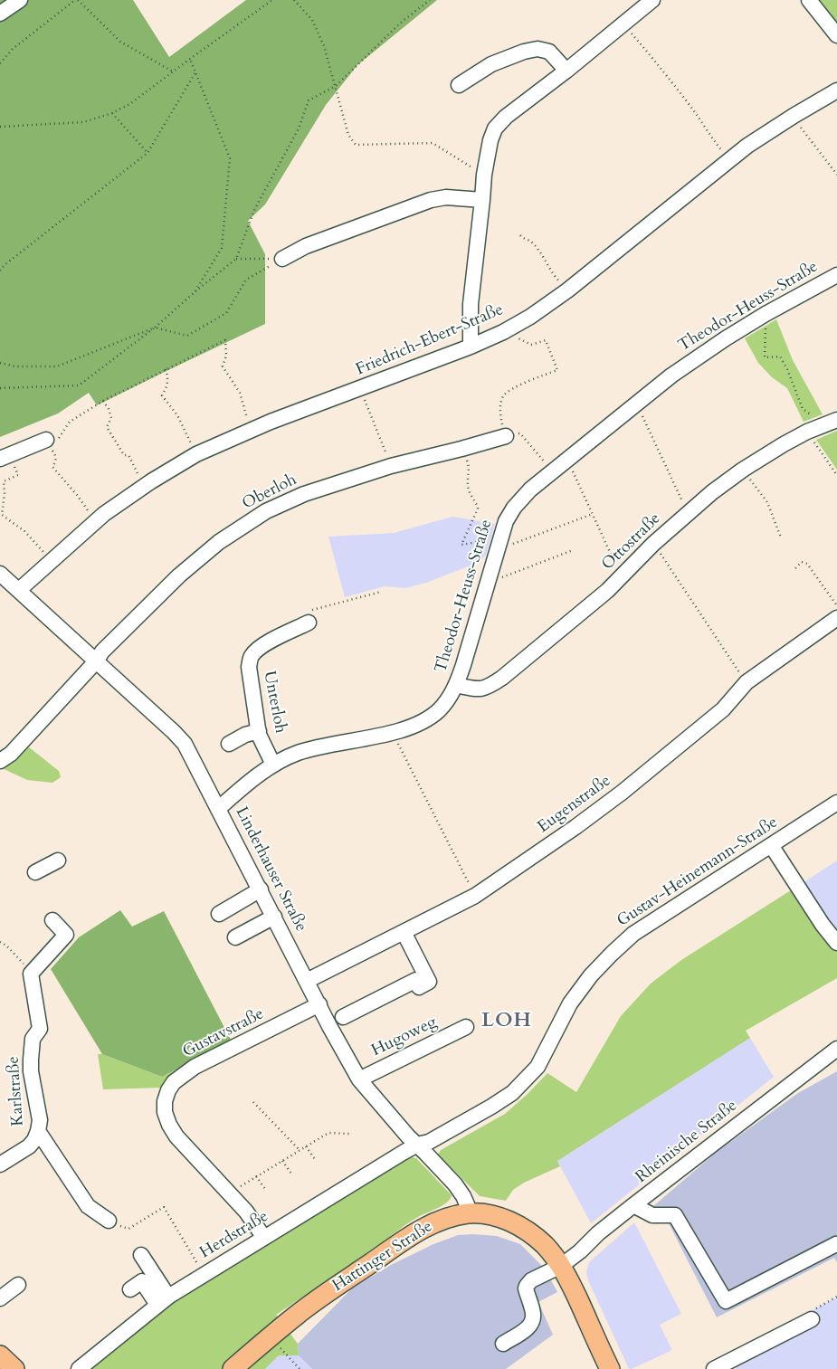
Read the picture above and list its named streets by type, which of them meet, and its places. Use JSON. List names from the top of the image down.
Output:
{
  "streets": {
    "main road": ["Hattinger Straße"],
    "street": [
      "Theodor-Heuss-Straße",
      "Friedrich-Ebert-Straße",
      "Oberloh",
      "Ottostraße",
      "Unterloh",
      "Eugenstraße",
      "Linderhauser Straße",
      "Gustav-Heinemann-Straße",
      "Gustavstraße",
      "Hugoweg",
      "Karlstraße",
      "Rheinische Straße",
      "Herdstraße"
    ]
  },
  "crossings": [
    ["Theodor-Heuss-Straße", "Ottostraße"],
    ["Theodor-Heuss-Straße", "Unterloh"],
    ["Theodor-Heuss-Straße", "Linderhauser Straße"],
    ["Friedrich-Ebert-Straße", "Linderhauser Straße"],
    ["Oberloh", "Linderhauser Straße"],
    ["Eugenstraße", "Linderhauser Straße"],
    ["Linderhauser Straße", "Gustav-Heinemann-Straße"],
    ["Linderhauser Straße", "Gustavstraße"],
    ["Linderhauser Straße", "Hugoweg"],
    ["Linderhauser Straße", "Herdstraße"],
    ["Linderhauser Straße", "Hattinger Straße"],
    ["Gustav-Heinemann-Straße", "Herdstraße"],
    ["Gustavstraße", "Herdstraße"],
    ["Rheinische Straße", "Hattinger Straße"]
  ],
  "districts": ["LOH"]
}
